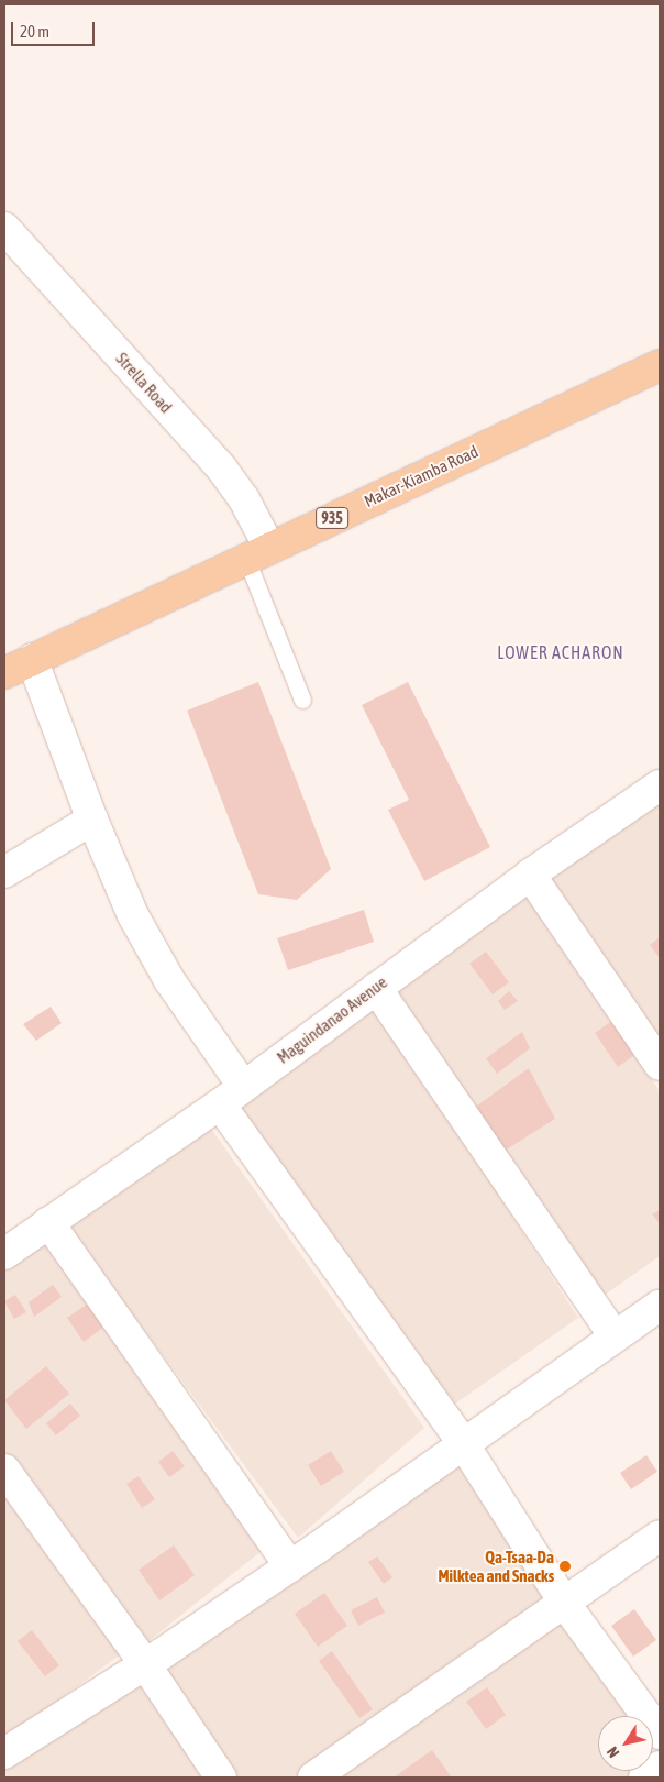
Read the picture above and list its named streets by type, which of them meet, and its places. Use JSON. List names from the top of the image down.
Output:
{
  "streets": {
    "main road": ["Makar-Kiamba Road", "935"],
    "street": ["Strella Road", "Maguindanao Avenue"]
  },
  "crossings": [
    ["Strella Road", "Makar-Kiamba Road"]
  ],
  "districts": ["LOWER ACHARON"],
  "places": ["Qa-Tsaa-Da Milktea and Snacks"],
  "scale_bar": "20 m",
  "north": "bottom left"
}
